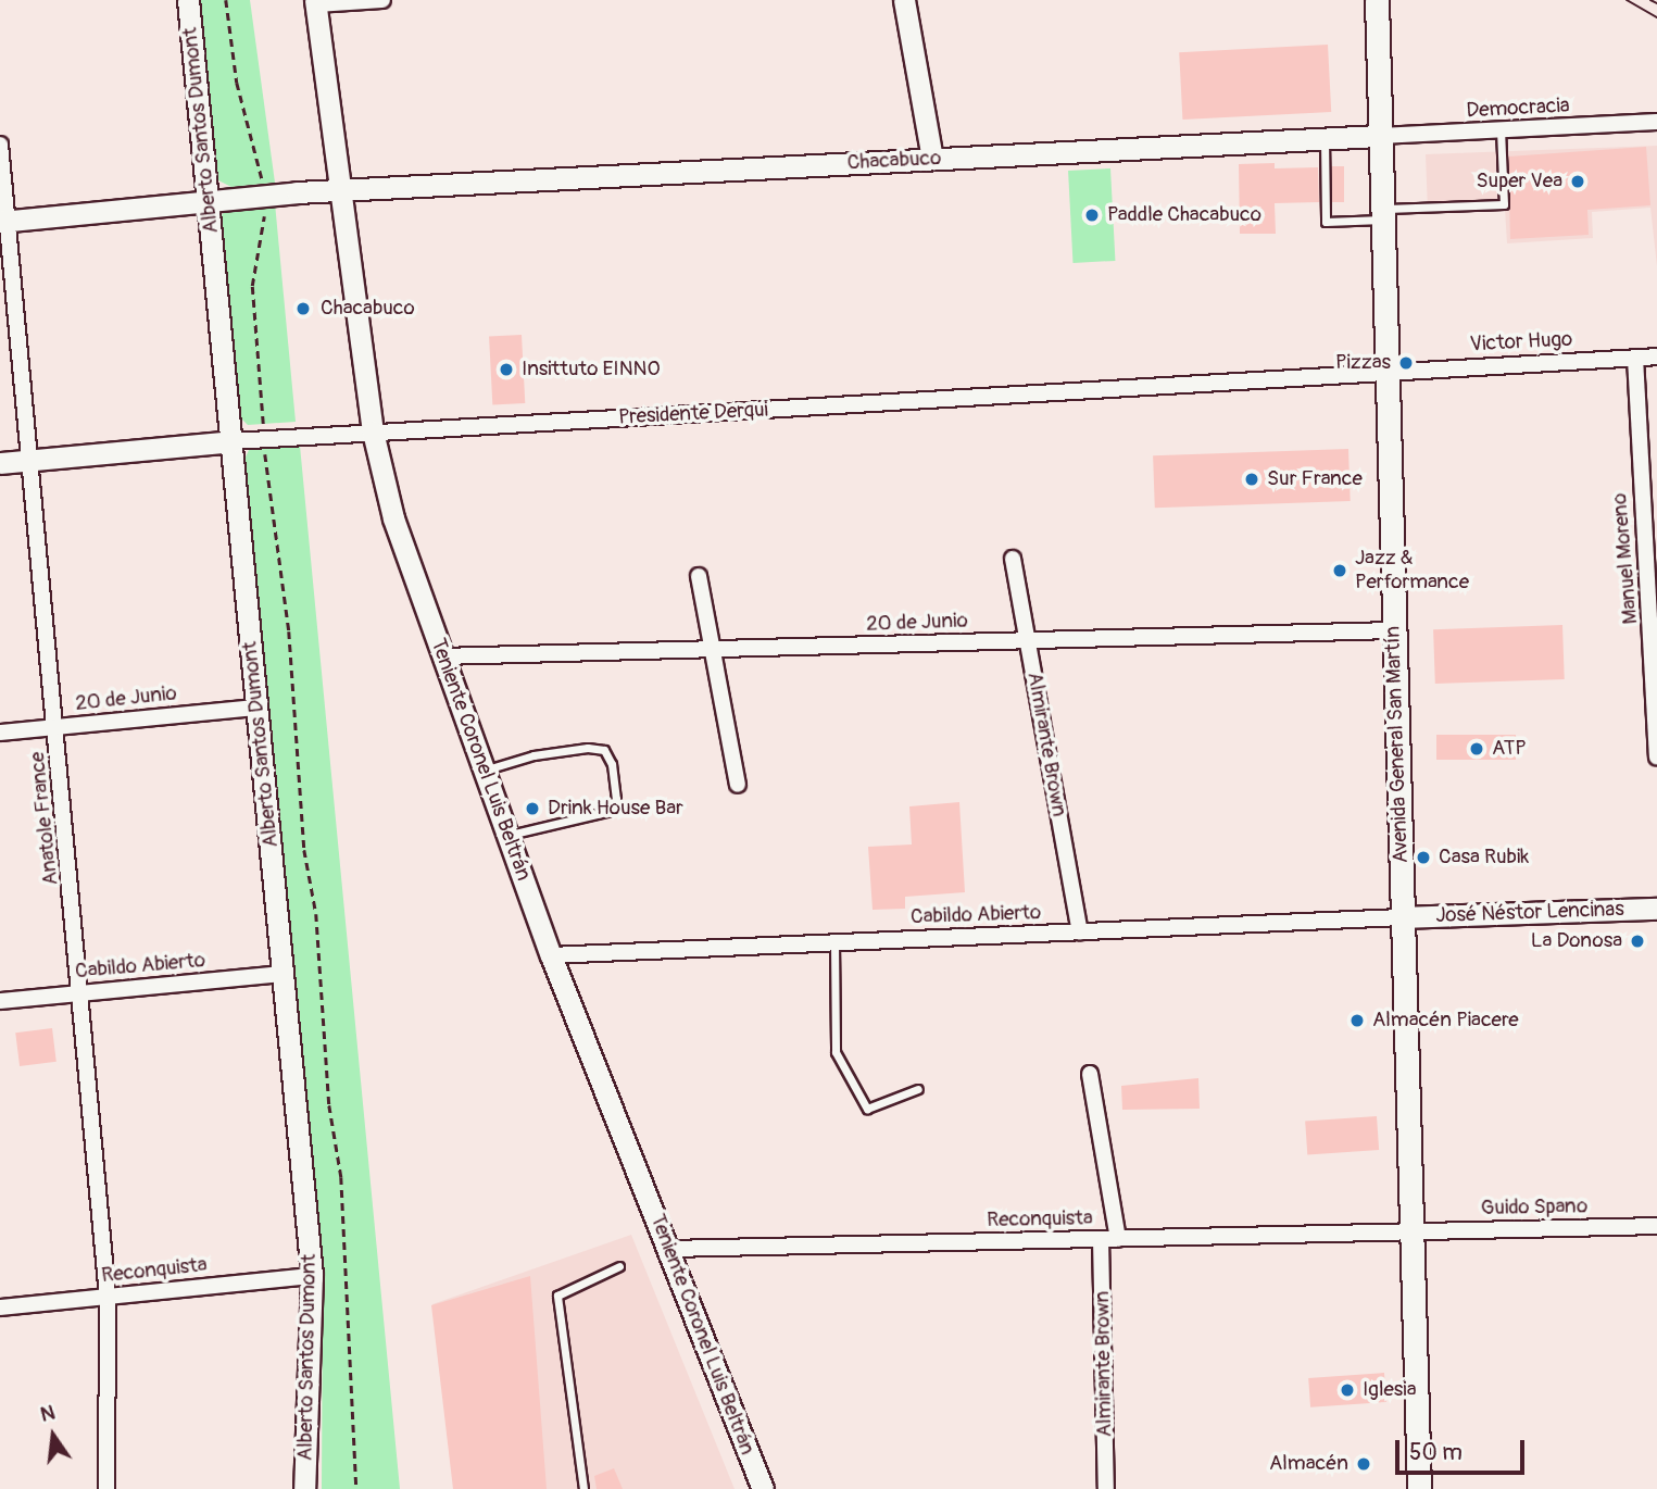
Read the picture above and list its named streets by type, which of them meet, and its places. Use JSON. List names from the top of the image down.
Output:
{
  "streets": {
    "main road": ["Avenida General San Martín"],
    "street": [
      "Democracia",
      "Alberto Santos Dumont",
      "Chacabuco",
      "Victor Hugo",
      "Presidente Derqui",
      "Manuel Moreno",
      "20 de Junio",
      "Almirante Brown",
      "Teniente Coronel Luis Beltrán",
      "Anatole France",
      "José Néstor Lencinas",
      "Cabildo Abierto",
      "Guido Spano",
      "Reconquista"
    ]
  },
  "crossings": [
    ["Democracia", "Chacabuco"],
    ["Democracia", "Avenida General San Martín"],
    ["Alberto Santos Dumont", "Chacabuco"],
    ["Alberto Santos Dumont", "Presidente Derqui"],
    ["Alberto Santos Dumont", "20 de Junio"],
    ["Alberto Santos Dumont", "Cabildo Abierto"],
    ["Alberto Santos Dumont", "Reconquista"],
    ["Chacabuco", "Avenida General San Martín"],
    ["Chacabuco", "Teniente Coronel Luis Beltrán"],
    ["Chacabuco", "Anatole France"],
    ["Victor Hugo", "Presidente Derqui"],
    ["Victor Hugo", "Manuel Moreno"],
    ["Victor Hugo", "Avenida General San Martín"],
    ["Presidente Derqui", "Avenida General San Martín"],
    ["Presidente Derqui", "Teniente Coronel Luis Beltrán"],
    ["Presidente Derqui", "Anatole France"],
    ["20 de Junio", "Almirante Brown"],
    ["20 de Junio", "Avenida General San Martín"],
    ["20 de Junio", "Teniente Coronel Luis Beltrán"],
    ["20 de Junio", "Anatole France"],
    ["Almirante Brown", "Cabildo Abierto"],
    ["Almirante Brown", "Reconquista"],
    ["Avenida General San Martín", "José Néstor Lencinas"],
    ["Avenida General San Martín", "Cabildo Abierto"],
    ["Avenida General San Martín", "Guido Spano"],
    ["Avenida General San Martín", "Reconquista"],
    ["Teniente Coronel Luis Beltrán", "Cabildo Abierto"],
    ["Teniente Coronel Luis Beltrán", "Reconquista"],
    ["Anatole France", "Cabildo Abierto"],
    ["Anatole France", "Reconquista"],
    ["José Néstor Lencinas", "Cabildo Abierto"],
    ["Guido Spano", "Reconquista"]
  ],
  "places": [
    "Super Vea",
    "Paddle Chacabuco",
    "Chacabuco",
    "Pizzas",
    "Insittuto EINNO",
    "Sur France",
    "Jazz & Performance",
    "ATP",
    "Drink House Bar",
    "Casa Rubik",
    "La Donosa",
    "Almacén Piacere",
    "Iglesia",
    "Almacén"
  ],
  "scale_bar": "50 m",
  "north": "top"
}
